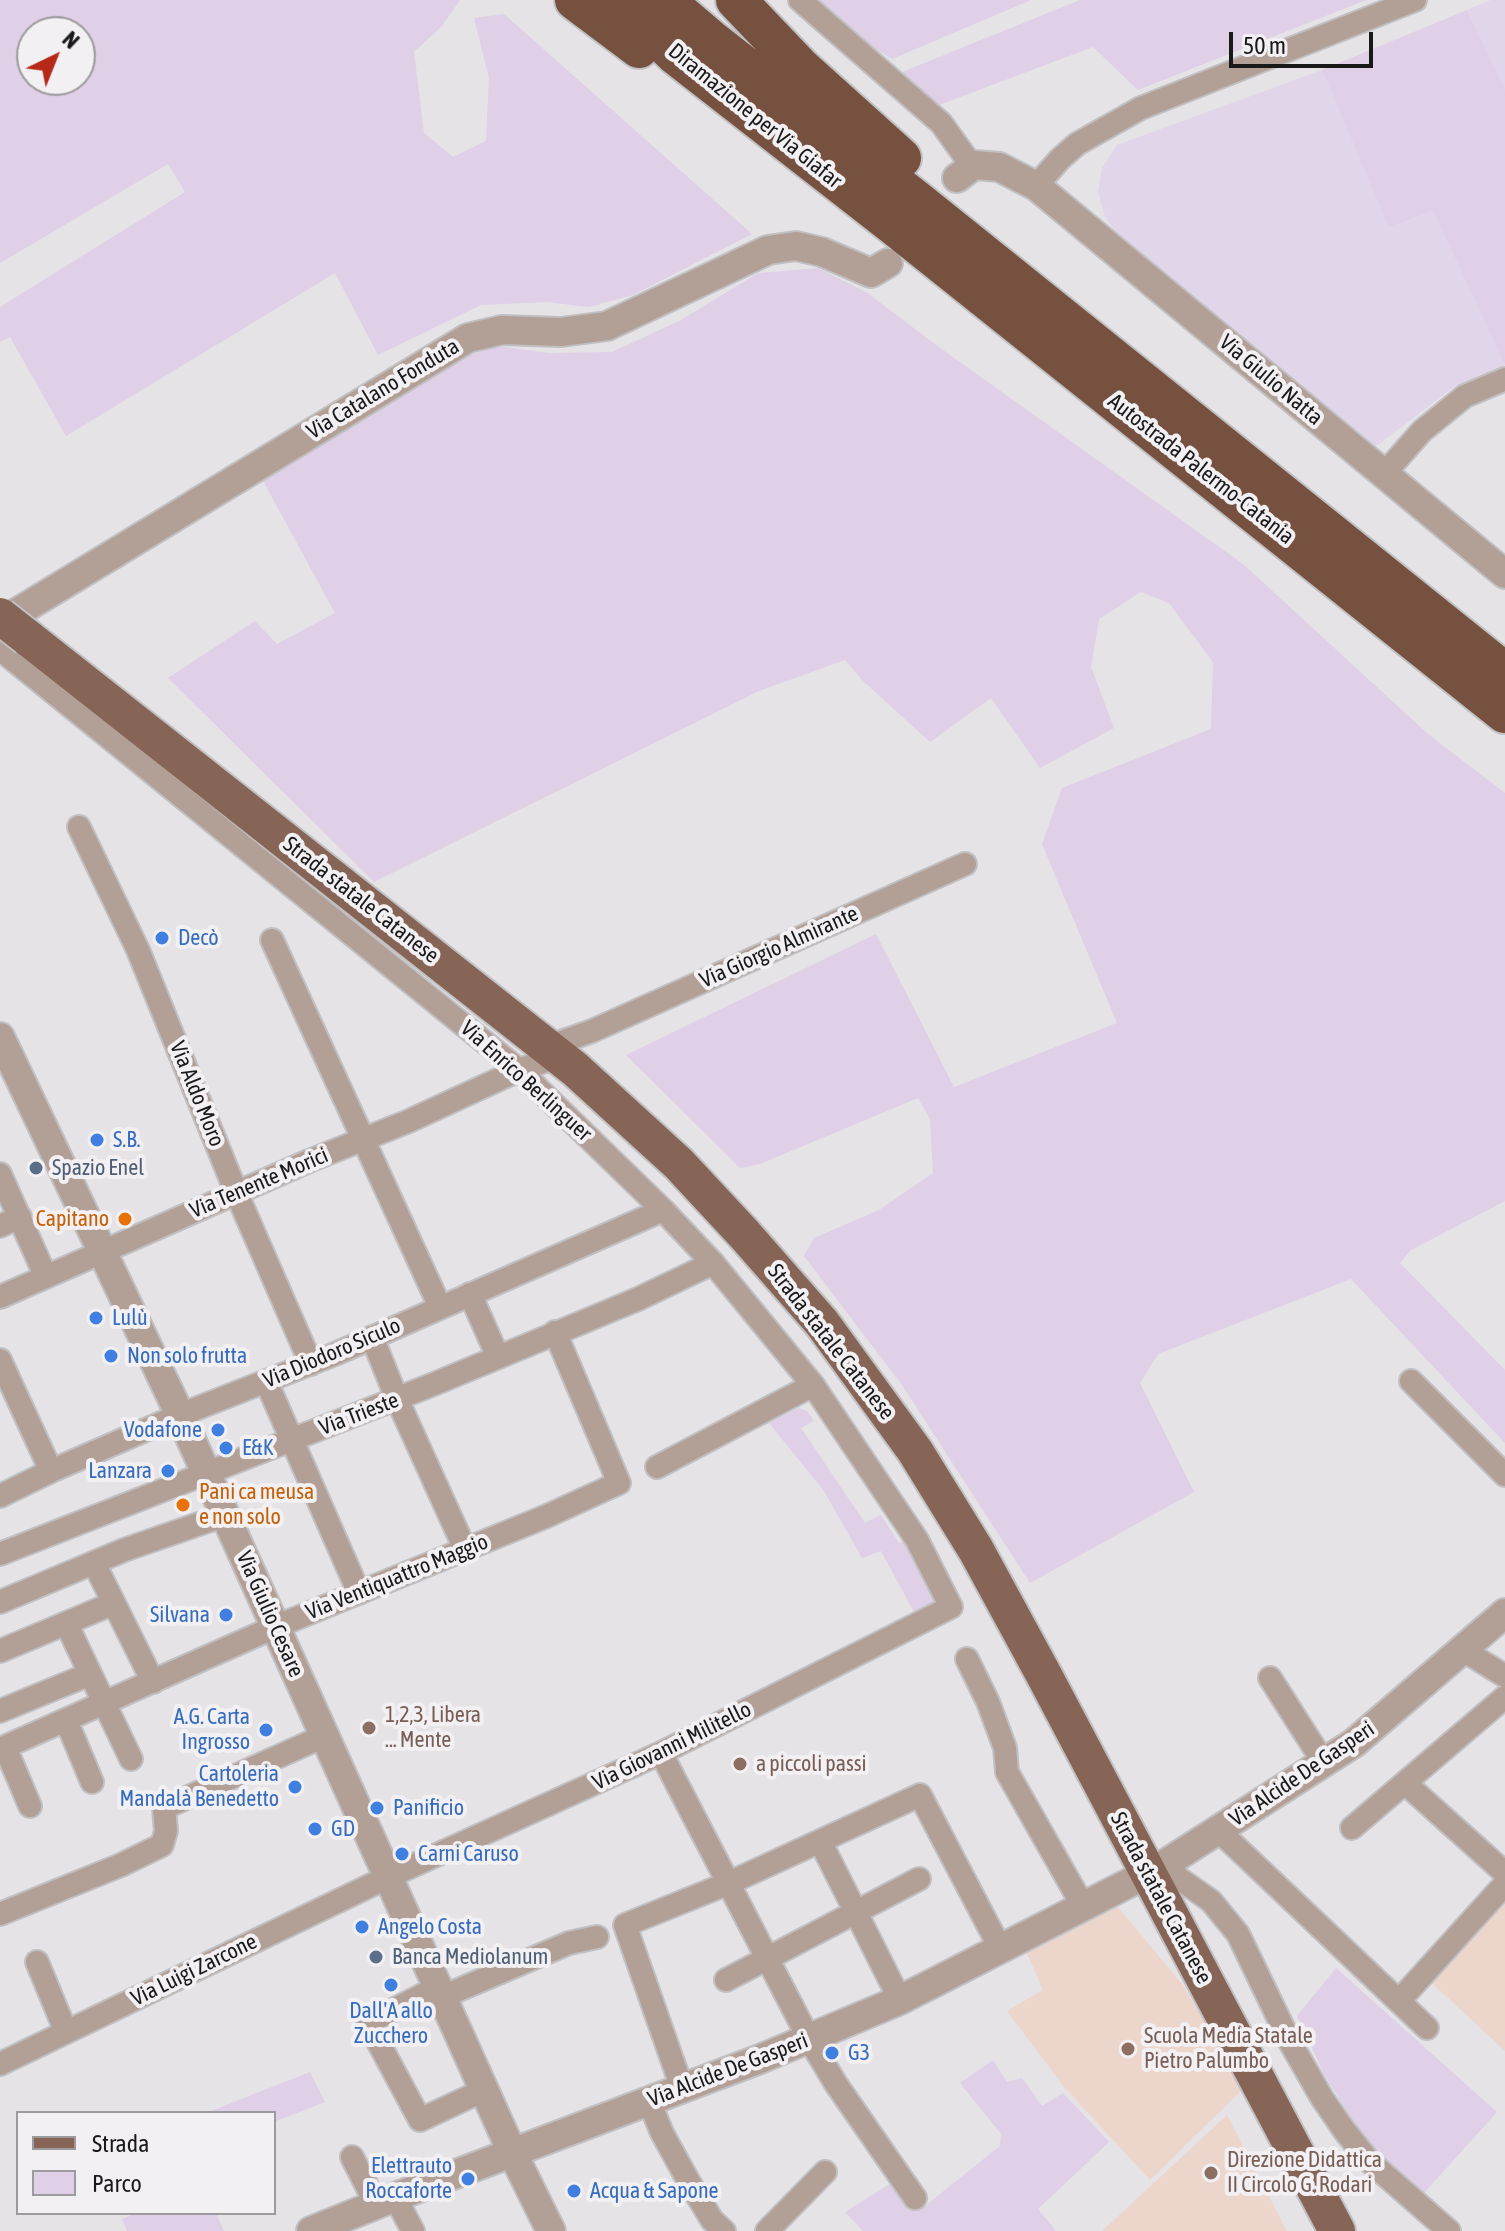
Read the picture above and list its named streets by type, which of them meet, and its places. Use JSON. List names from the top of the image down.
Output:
{
  "streets": {
    "highway": ["Diramazione per Via Giafar", "Autostrada Palermo-Catania"],
    "main road": ["Strada statale Catanese"],
    "street": [
      "Via Giulio Natta",
      "Via Catalano Fonduta",
      "Via Giorgio Almirante",
      "Via Enrico Berlinguer",
      "Via Aldo Moro",
      "Via Tenente Morici",
      "Via Diodoro Siculo",
      "Via Trieste",
      "Via Ventiquattro Maggio",
      "Via Giulio Cesare",
      "Via Giovanni Militello",
      "Via Alcide De Gasperi",
      "Via Luigi Zarcone"
    ]
  },
  "crossings": [
    ["Diramazione per Via Giafar", "Via Catalano Fonduta"],
    ["Diramazione per Via Giafar", "Autostrada Palermo-Catania"],
    ["Via Catalano Fonduta", "Autostrada Palermo-Catania"],
    ["Via Catalano Fonduta", "Strada statale Catanese"],
    ["Via Catalano Fonduta", "Via Enrico Berlinguer"],
    ["Strada statale Catanese", "Via Enrico Berlinguer"],
    ["Via Enrico Berlinguer", "Via Tenente Morici"],
    ["Via Enrico Berlinguer", "Via Diodoro Siculo"],
    ["Via Enrico Berlinguer", "Via Trieste"],
    ["Via Enrico Berlinguer", "Via Giovanni Militello"],
    ["Via Aldo Moro", "Via Tenente Morici"],
    ["Via Aldo Moro", "Via Diodoro Siculo"],
    ["Via Tenente Morici", "Via Giulio Cesare"],
    ["Via Diodoro Siculo", "Via Giulio Cesare"],
    ["Via Trieste", "Via Ventiquattro Maggio"],
    ["Via Trieste", "Via Giulio Cesare"],
    ["Via Ventiquattro Maggio", "Via Giulio Cesare"],
    ["Via Giulio Cesare", "Via Giovanni Militello"],
    ["Via Giulio Cesare", "Via Alcide De Gasperi"],
    ["Via Giulio Cesare", "Via Luigi Zarcone"],
    ["Via Giovanni Militello", "Via Luigi Zarcone"]
  ],
  "places": [
    "Decò",
    "S.B.",
    "Spazio Enel",
    "Capitano",
    "Lulù",
    "Non solo frutta",
    "Vodafone",
    "E&K",
    "Lanzara",
    "Pani ca meusa e non solo",
    "Silvana",
    "1,2,3, Libera ... Mente",
    "A.G. Carta Ingrosso",
    "a piccoli passi",
    "Cartoleria Mandalà Benedetto",
    "Panificio",
    "GD",
    "Carni Caruso",
    "Angelo Costa",
    "Banca Mediolanum",
    "Dall'A allo Zucchero",
    "Scuola Media Statale Pietro Palumbo",
    "G3",
    "Direzione Didattica II Circolo G. Rodari",
    "Elettrauto Roccaforte",
    "Acqua & Sapone"
  ],
  "legend": ["Strada", "Parco"],
  "scale_bar": "50 m",
  "north": "top right"
}
